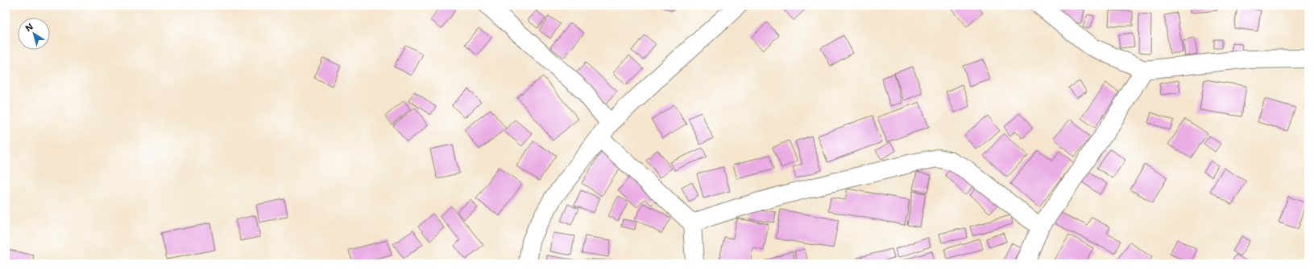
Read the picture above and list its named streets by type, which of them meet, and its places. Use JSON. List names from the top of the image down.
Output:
{
  "north": "top left"
}
